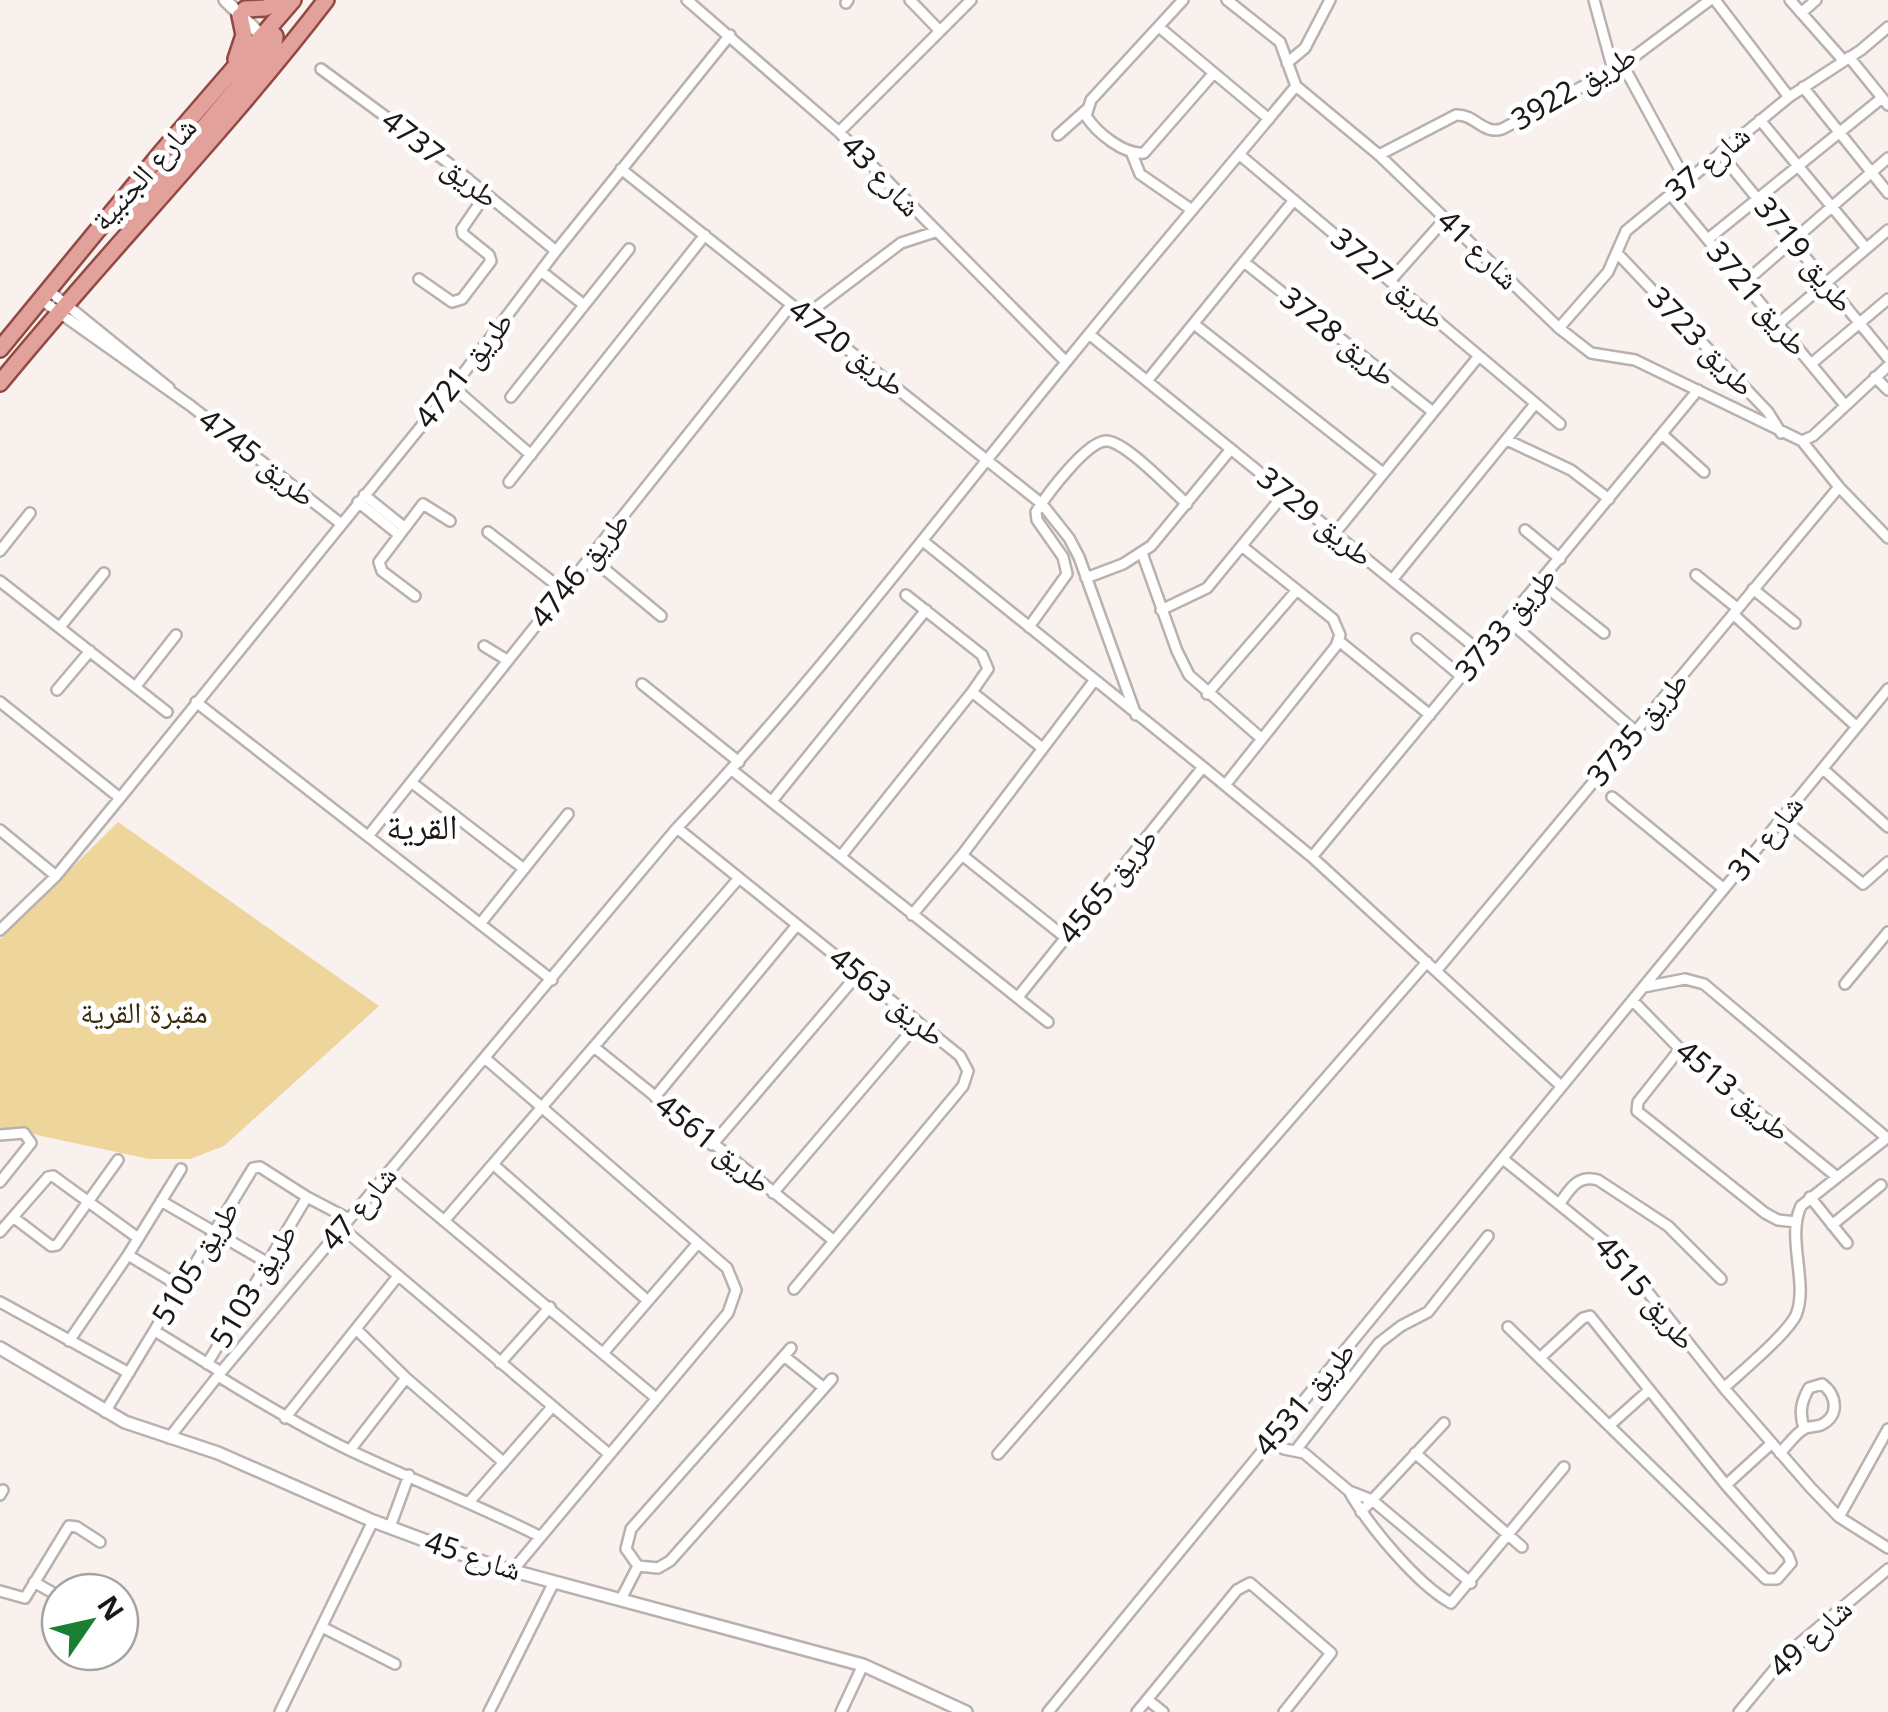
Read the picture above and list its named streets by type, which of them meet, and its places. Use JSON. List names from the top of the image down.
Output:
{
  "streets": {
    "main road": ["شارع الجنبية"],
    "street": [
      "طريق 3922",
      "طريق 4737",
      "شارع 37",
      "شارع 43",
      "شارع 41",
      "طريق 3719",
      "طريق 3727",
      "طريق 3721",
      "طريق 3728",
      "طريق 3723",
      "طريق 4720",
      "طريق 4721",
      "طريق 4745",
      "طريق 3729",
      "طريق 4746",
      "طريق 3733",
      "طريق 3735",
      "شارع 31",
      "طريق 4565",
      "طريق 4563",
      "طريق 4513",
      "طريق 4561",
      "شارع 47",
      "طريق 5105",
      "طريق 5103",
      "طريق 4515",
      "طريق 4531",
      "شارع 45",
      "شارع 49"
    ]
  },
  "crossings": [
    ["طريق 3922", "شارع 41"],
    ["طريق 4737", "طريق 4721"],
    ["شارع 37", "شارع 41"],
    ["شارع 37", "طريق 3719"],
    ["شارع 37", "طريق 3721"],
    ["شارع 37", "طريق 3723"],
    ["شارع الجنبية", "طريق 4745"],
    ["شارع 43", "طريق 4721"],
    ["شارع 41", "طريق 3723"],
    ["شارع 41", "طريق 3733"],
    ["طريق 4720", "طريق 4721"],
    ["طريق 4720", "طريق 4746"],
    ["طريق 4721", "طريق 4745"],
    ["طريق 3729", "طريق 3733"],
    ["شارع 31", "طريق 4513"],
    ["شارع 31", "طريق 4531"],
    ["طريق 4563", "طريق 4561"],
    ["طريق 4563", "شارع 47"],
    ["شارع 47", "طريق 5103"],
    ["شارع 47", "شارع 45"],
    ["طريق 5105", "طريق 5103"],
    ["طريق 5105", "شارع 45"],
    ["طريق 4515", "طريق 4531"]
  ],
  "districts": ["القرية"],
  "parks": ["مقبرة القرية"],
  "north": "top right"
}
